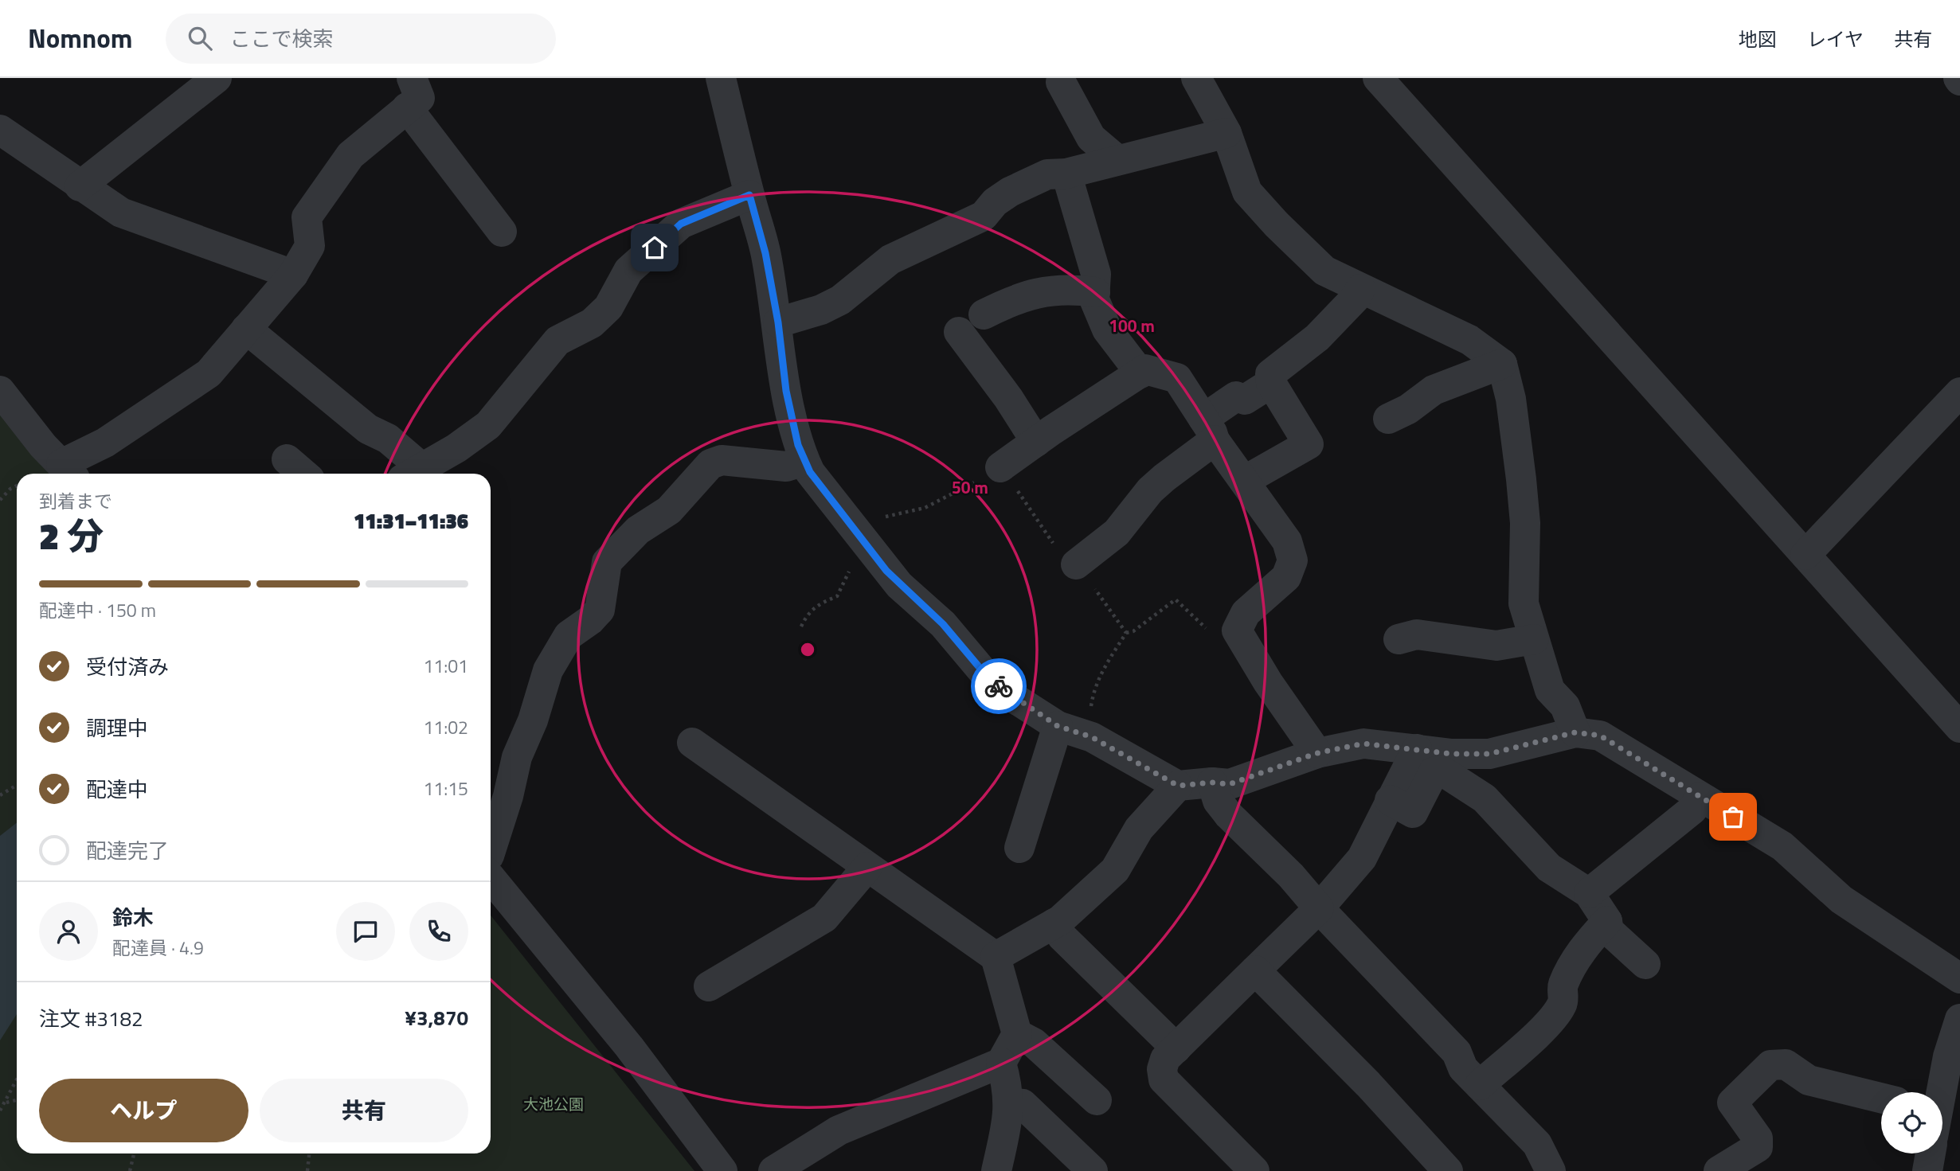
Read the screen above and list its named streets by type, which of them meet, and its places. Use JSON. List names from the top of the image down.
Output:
{
  "parks": ["大池公園"],
  "page": {
    "header": "Nomnom",
    "search": "ここで検索",
    "nav": ["地図", "レイヤ", "共有"],
    "heading": ["2 分", "到着まで", "11:31–11:36"],
    "panel": [
      "鈴木",
      "配達員 · 4.9",
      "注文 #3182",
      "¥3,870"
    ],
    "bar": "配達中 · 150 m",
    "list": [
      ["受付済み", "11:01"],
      ["調理中", "11:02"],
      ["配達中", "11:15"],
      "配達完了"
    ],
    "buttons": ["ヘルプ", "共有"]
  },
  "rings": ["100 m", "50 m"]
}
